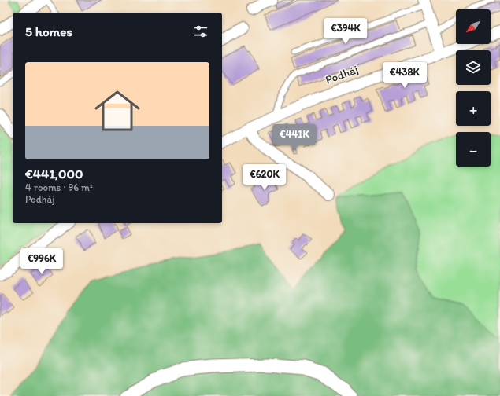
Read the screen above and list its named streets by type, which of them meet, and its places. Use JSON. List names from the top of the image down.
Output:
{
  "streets": {
    "street": ["Podháj"]
  },
  "north": "bottom left",
  "page": {
    "map_buttons": ["+", "−"],
    "heading": "5 homes",
    "price": [
      "€394K",
      "€438K",
      "€441K",
      "€620K",
      "€996K"
    ],
    "list": [
      {
        "name": "€441,000",
        "note": "4 rooms · 96 m² · Podháj"
      }
    ]
  }
}
